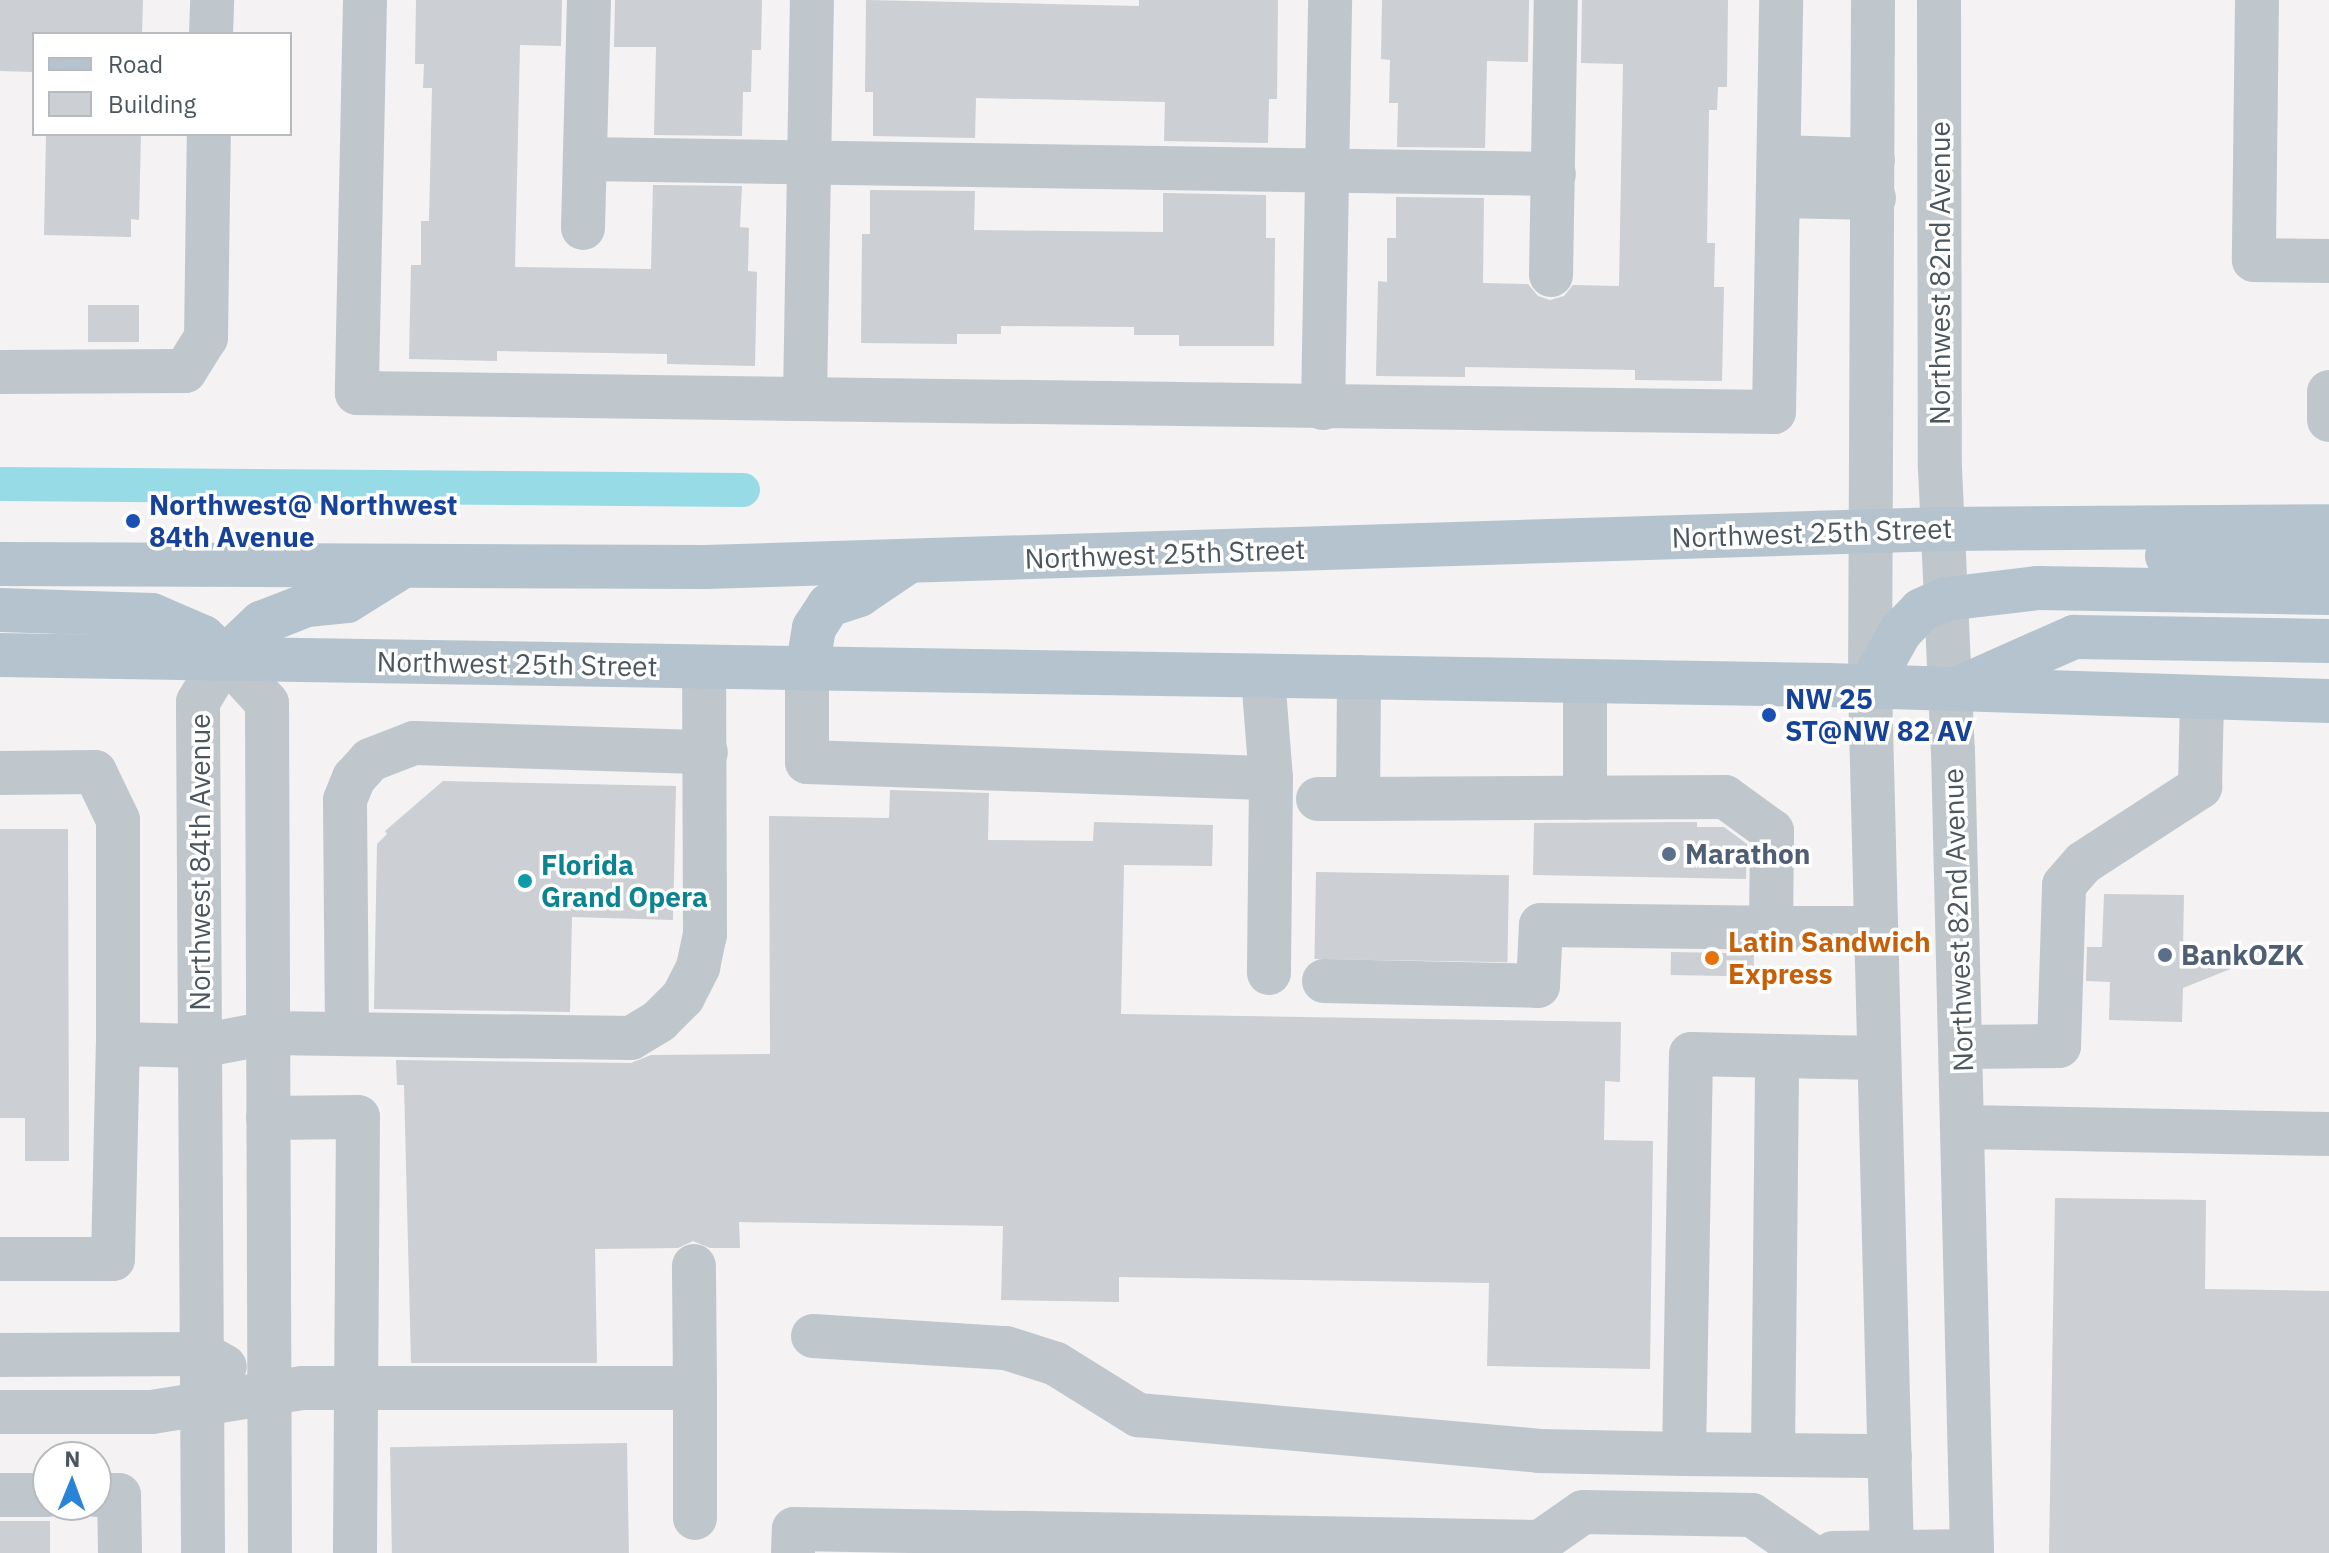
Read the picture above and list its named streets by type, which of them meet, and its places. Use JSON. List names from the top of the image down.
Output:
{
  "streets": {
    "main road": ["Northwest 25th Street"],
    "street": ["Northwest 82nd Avenue", "Northwest 84th Avenue"]
  },
  "crossings": [
    ["Northwest 82nd Avenue", "Northwest 25th Street"],
    ["Northwest 25th Street", "Northwest 84th Avenue"]
  ],
  "places": [
    "Northwest@ Northwest 84th Avenue",
    "NW 25 ST@NW 82 AV",
    "Marathon",
    "Florida Grand Opera",
    "BankOZK",
    "Latin Sandwich Express"
  ],
  "legend": ["Road", "Building"],
  "north": "top"
}
